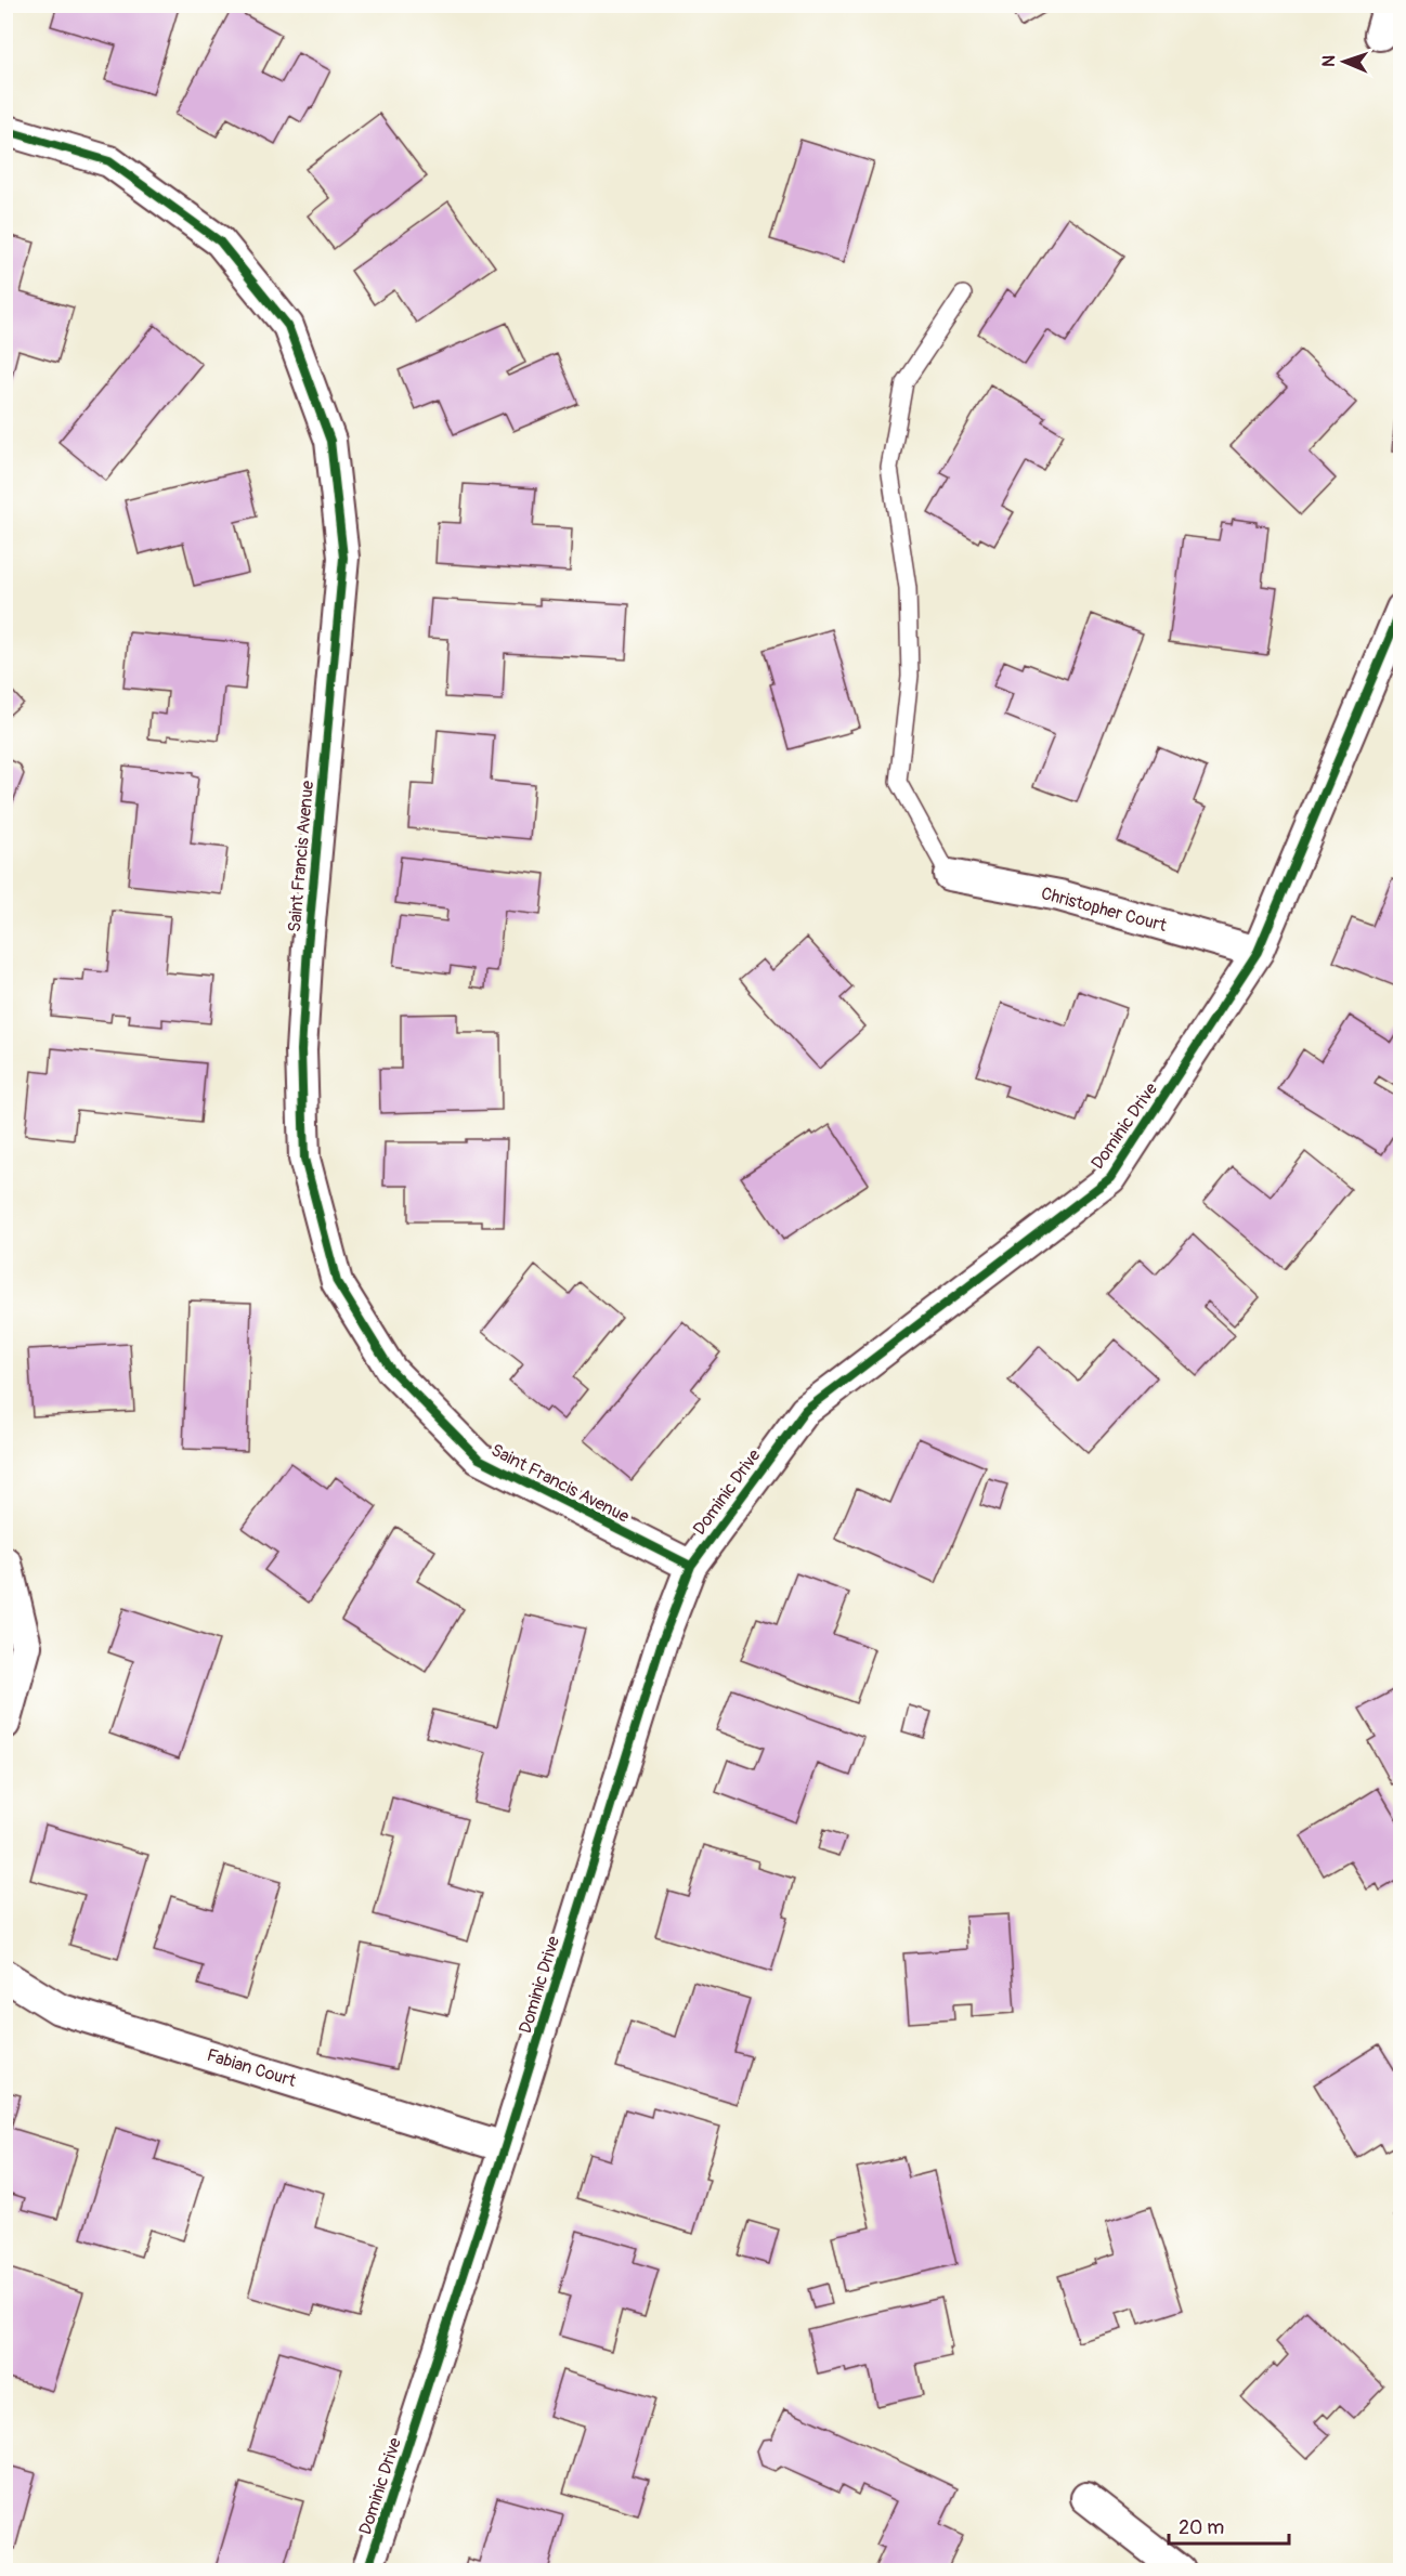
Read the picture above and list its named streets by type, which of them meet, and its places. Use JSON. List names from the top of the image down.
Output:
{
  "streets": {
    "street": [
      "Saint Francis Avenue",
      "Christopher Court",
      "Dominic Drive",
      "Fabian Court"
    ]
  },
  "crossings": [
    ["Saint Francis Avenue", "Dominic Drive"],
    ["Christopher Court", "Dominic Drive"],
    ["Dominic Drive", "Fabian Court"]
  ],
  "scale_bar": "20 m",
  "north": "left"
}
